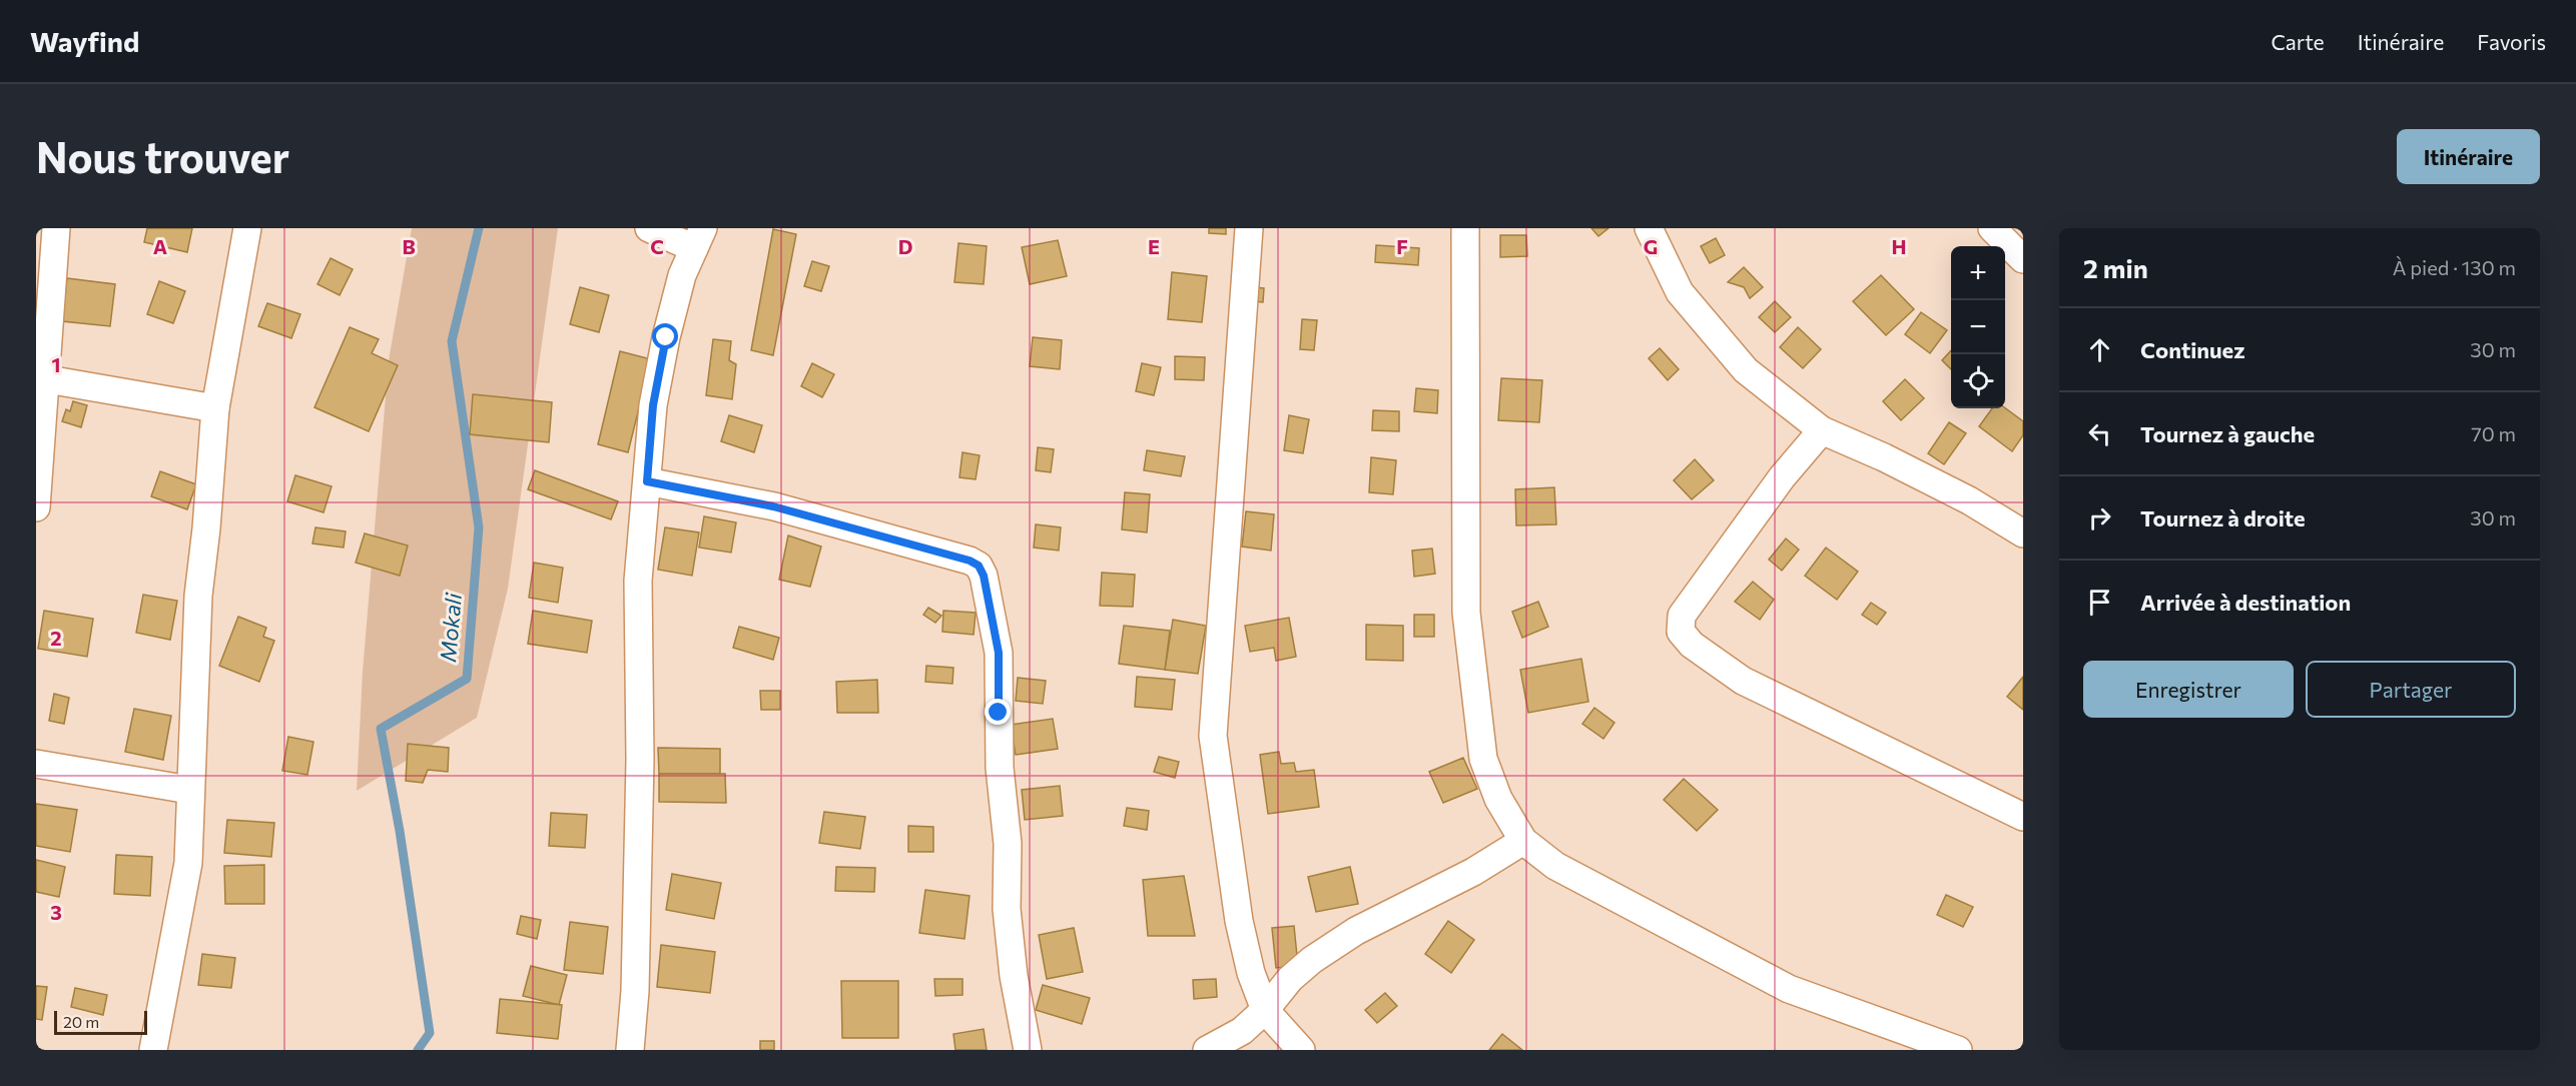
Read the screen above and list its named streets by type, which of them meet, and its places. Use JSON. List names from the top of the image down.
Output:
{
  "water": ["Mokali"],
  "scale_bar": "20 m",
  "page": {
    "header": "Wayfind",
    "nav": ["Carte", "Itinéraire", "Favoris"],
    "buttons": [
      "Itinéraire",
      ["Enregistrer", "Partager"]
    ],
    "title": "Nous trouver",
    "heading": ["2 min", "À pied · 130 m"],
    "map_buttons": ["+", "−"],
    "list": [
      ["Continuez", "30 m"],
      ["Tournez à gauche", "70 m"],
      ["Tournez à droite", "30 m"],
      "Arrivée à destination"
    ],
    "scale": "20 m"
  },
  "grid": {
    "columns": [
      "A",
      "B",
      "C",
      "D",
      "E",
      "F",
      "G",
      "H"
    ],
    "rows": ["1", "2", "3"]
  }
}
